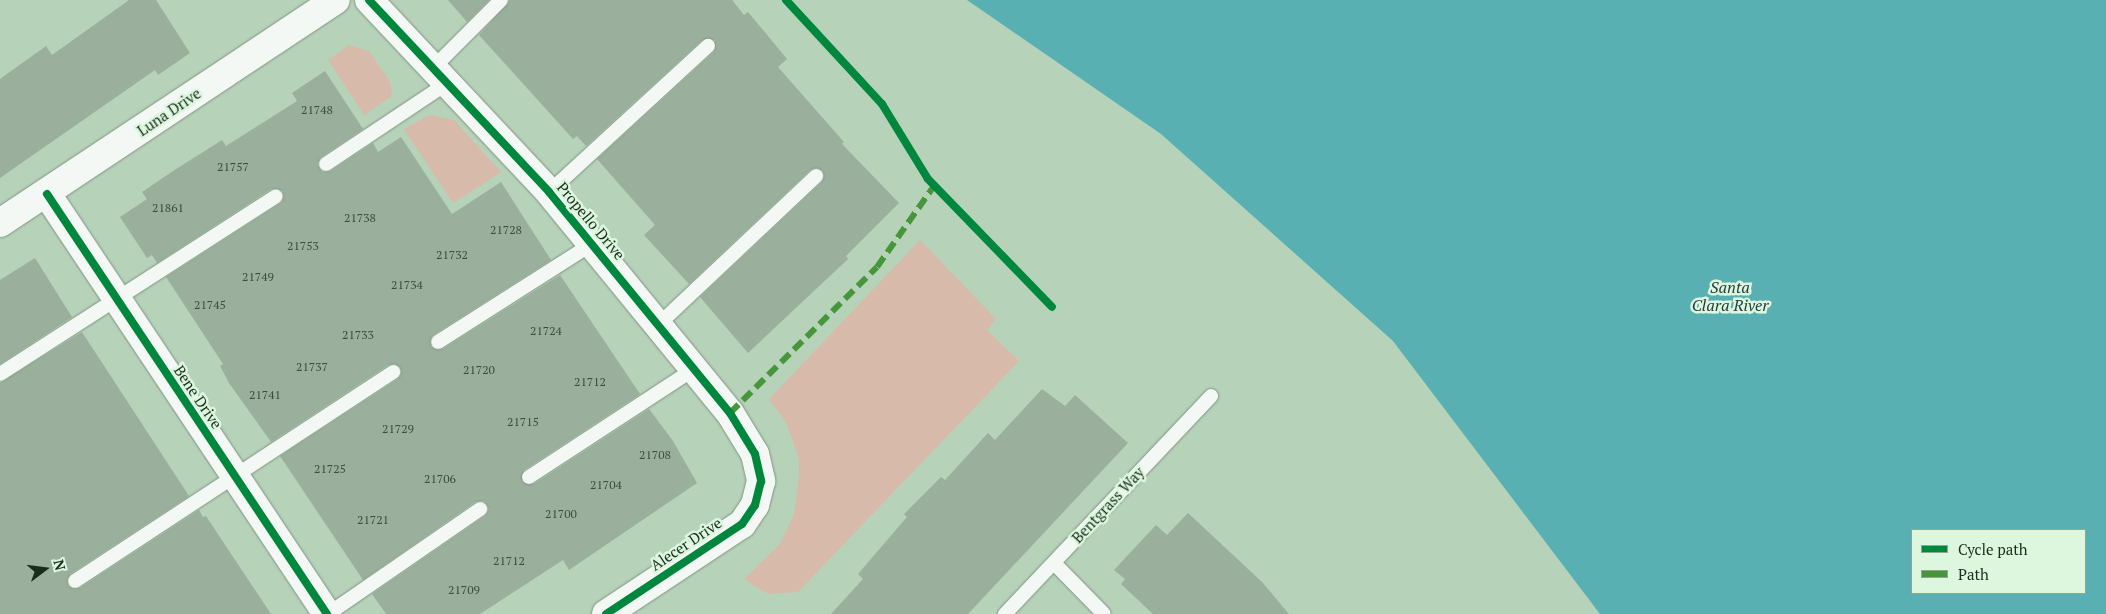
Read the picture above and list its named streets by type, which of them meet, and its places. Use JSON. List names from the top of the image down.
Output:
{
  "streets": {
    "street": [
      "Luna Drive",
      "Propello Drive",
      "Bene Drive",
      "Alecer Drive"
    ],
    "lane": ["Bentgrass Way"]
  },
  "crossings": [
    ["Luna Drive", "Bene Drive"],
    ["Propello Drive", "Alecer Drive"]
  ],
  "water": ["Santa Clara River"],
  "house_numbers": [
    "21748",
    "21757",
    "21861",
    "21738",
    "21728",
    "21753",
    "21732",
    "21749",
    "21734",
    "21745",
    "21724",
    "21733",
    "21737",
    "21720",
    "21712",
    "21741",
    "21715",
    "21729",
    "21708",
    "21725",
    "21706",
    "21704",
    "21700",
    "21721",
    "21712",
    "21709"
  ],
  "legend": ["Cycle path", "Path"],
  "north": "right"
}
